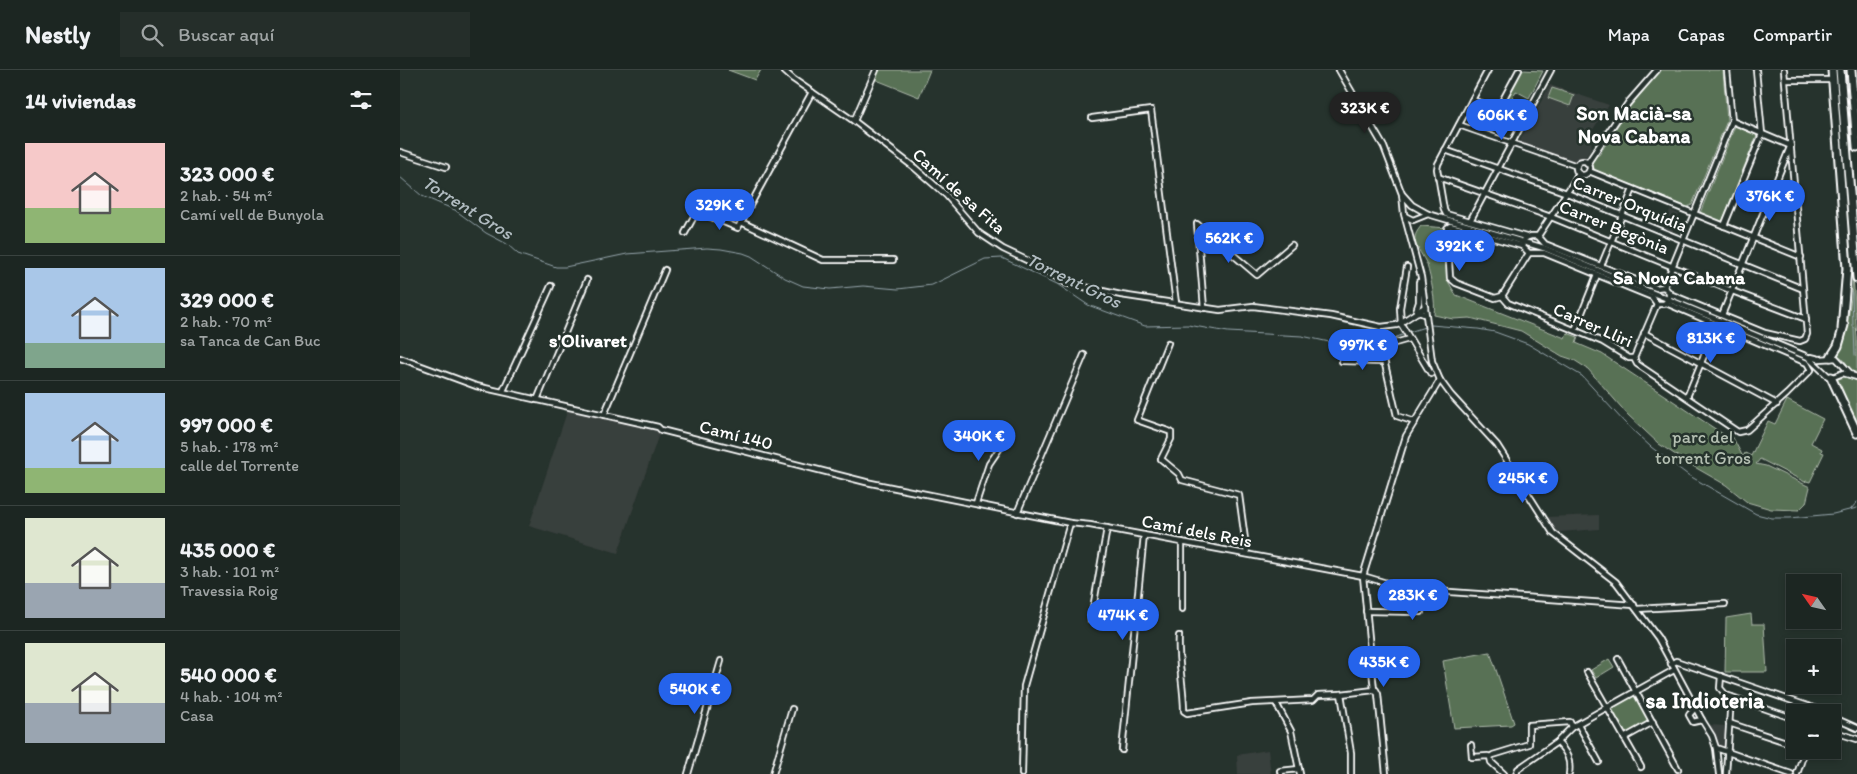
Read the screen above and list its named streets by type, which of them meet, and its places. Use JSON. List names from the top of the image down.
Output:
{
  "streets": {
    "street": [
      "Camí de sa Fita",
      "Carrer Orquídia",
      "Carrer Begònia",
      "Carrer Lliri",
      "Camí 140",
      "Camí dels Reis"
    ]
  },
  "crossings": [
    ["Camí 140", "Camí dels Reis"]
  ],
  "districts": [
    "Son Macià-sa Nova Cabana",
    "Sa Nova Cabana",
    "s'Olivaret",
    "sa Indioteria"
  ],
  "water": ["Torrent Gros"],
  "parks": ["parc del torrent Gros"],
  "north": "top left",
  "page": {
    "header": "Nestly",
    "search": "Buscar aquí",
    "nav": ["Mapa", "Capas", "Compartir"],
    "heading": "14 viviendas",
    "price": [
      "323K €",
      "606K €",
      "376K €",
      "329K €",
      "562K €",
      "392K €",
      "813K €",
      "997K €",
      "340K €",
      "245K €",
      "283K €",
      "474K €",
      "435K €",
      "540K €"
    ],
    "list": [
      {
        "name": "323 000 €",
        "note": "2 hab. · 54 m² · Camí vell de Bunyola"
      },
      {
        "name": "329 000 €",
        "note": "2 hab. · 70 m² · sa Tanca de Can Buc"
      },
      {
        "name": "997 000 €",
        "note": "5 hab. · 178 m² · calle del Torrente"
      },
      {
        "name": "435 000 €",
        "note": "3 hab. · 101 m² · Travessia Roig"
      },
      {
        "name": "540 000 €",
        "note": "4 hab. · 104 m² · Casa"
      }
    ],
    "map_buttons": ["+", "−"]
  }
}
